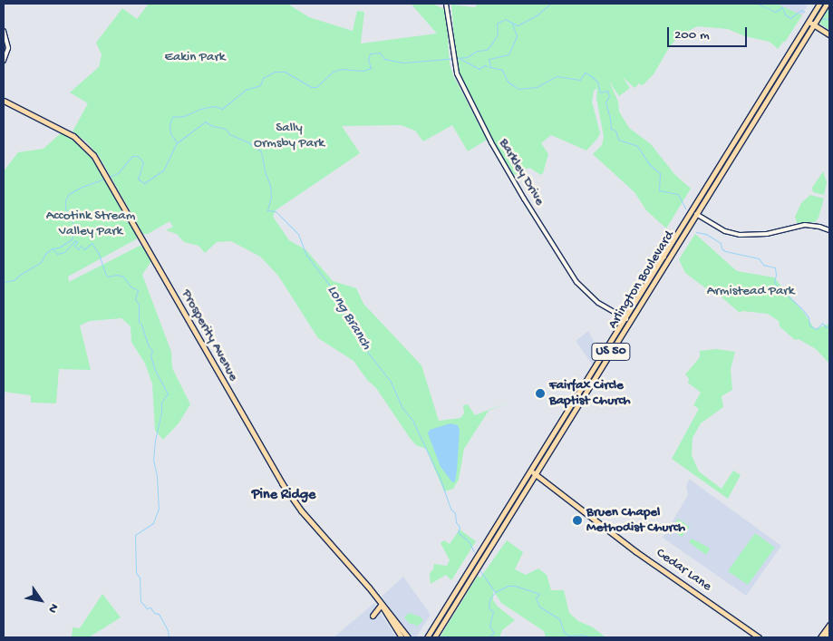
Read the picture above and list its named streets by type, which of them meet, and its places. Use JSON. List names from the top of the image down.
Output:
{
  "streets": {
    "main road": [
      "Arlington Boulevard",
      "Prosperity Avenue",
      "US 50",
      "Cedar Lane"
    ],
    "street": ["Barkley Drive"]
  },
  "crossings": [
    ["Barkley Drive", "Arlington Boulevard"],
    ["Arlington Boulevard", "Cedar Lane"]
  ],
  "districts": ["Pine Ridge"],
  "water": ["Long Branch"],
  "parks": [
    "Eakin Park",
    "Sally Ormsby Park",
    "Accotink Stream Valley Park",
    "Armistead Park"
  ],
  "places": ["Fairfax Circle Baptist Church", "Bruen Chapel Methodist Church"],
  "scale_bar": "200 m",
  "north": "bottom right"
}
